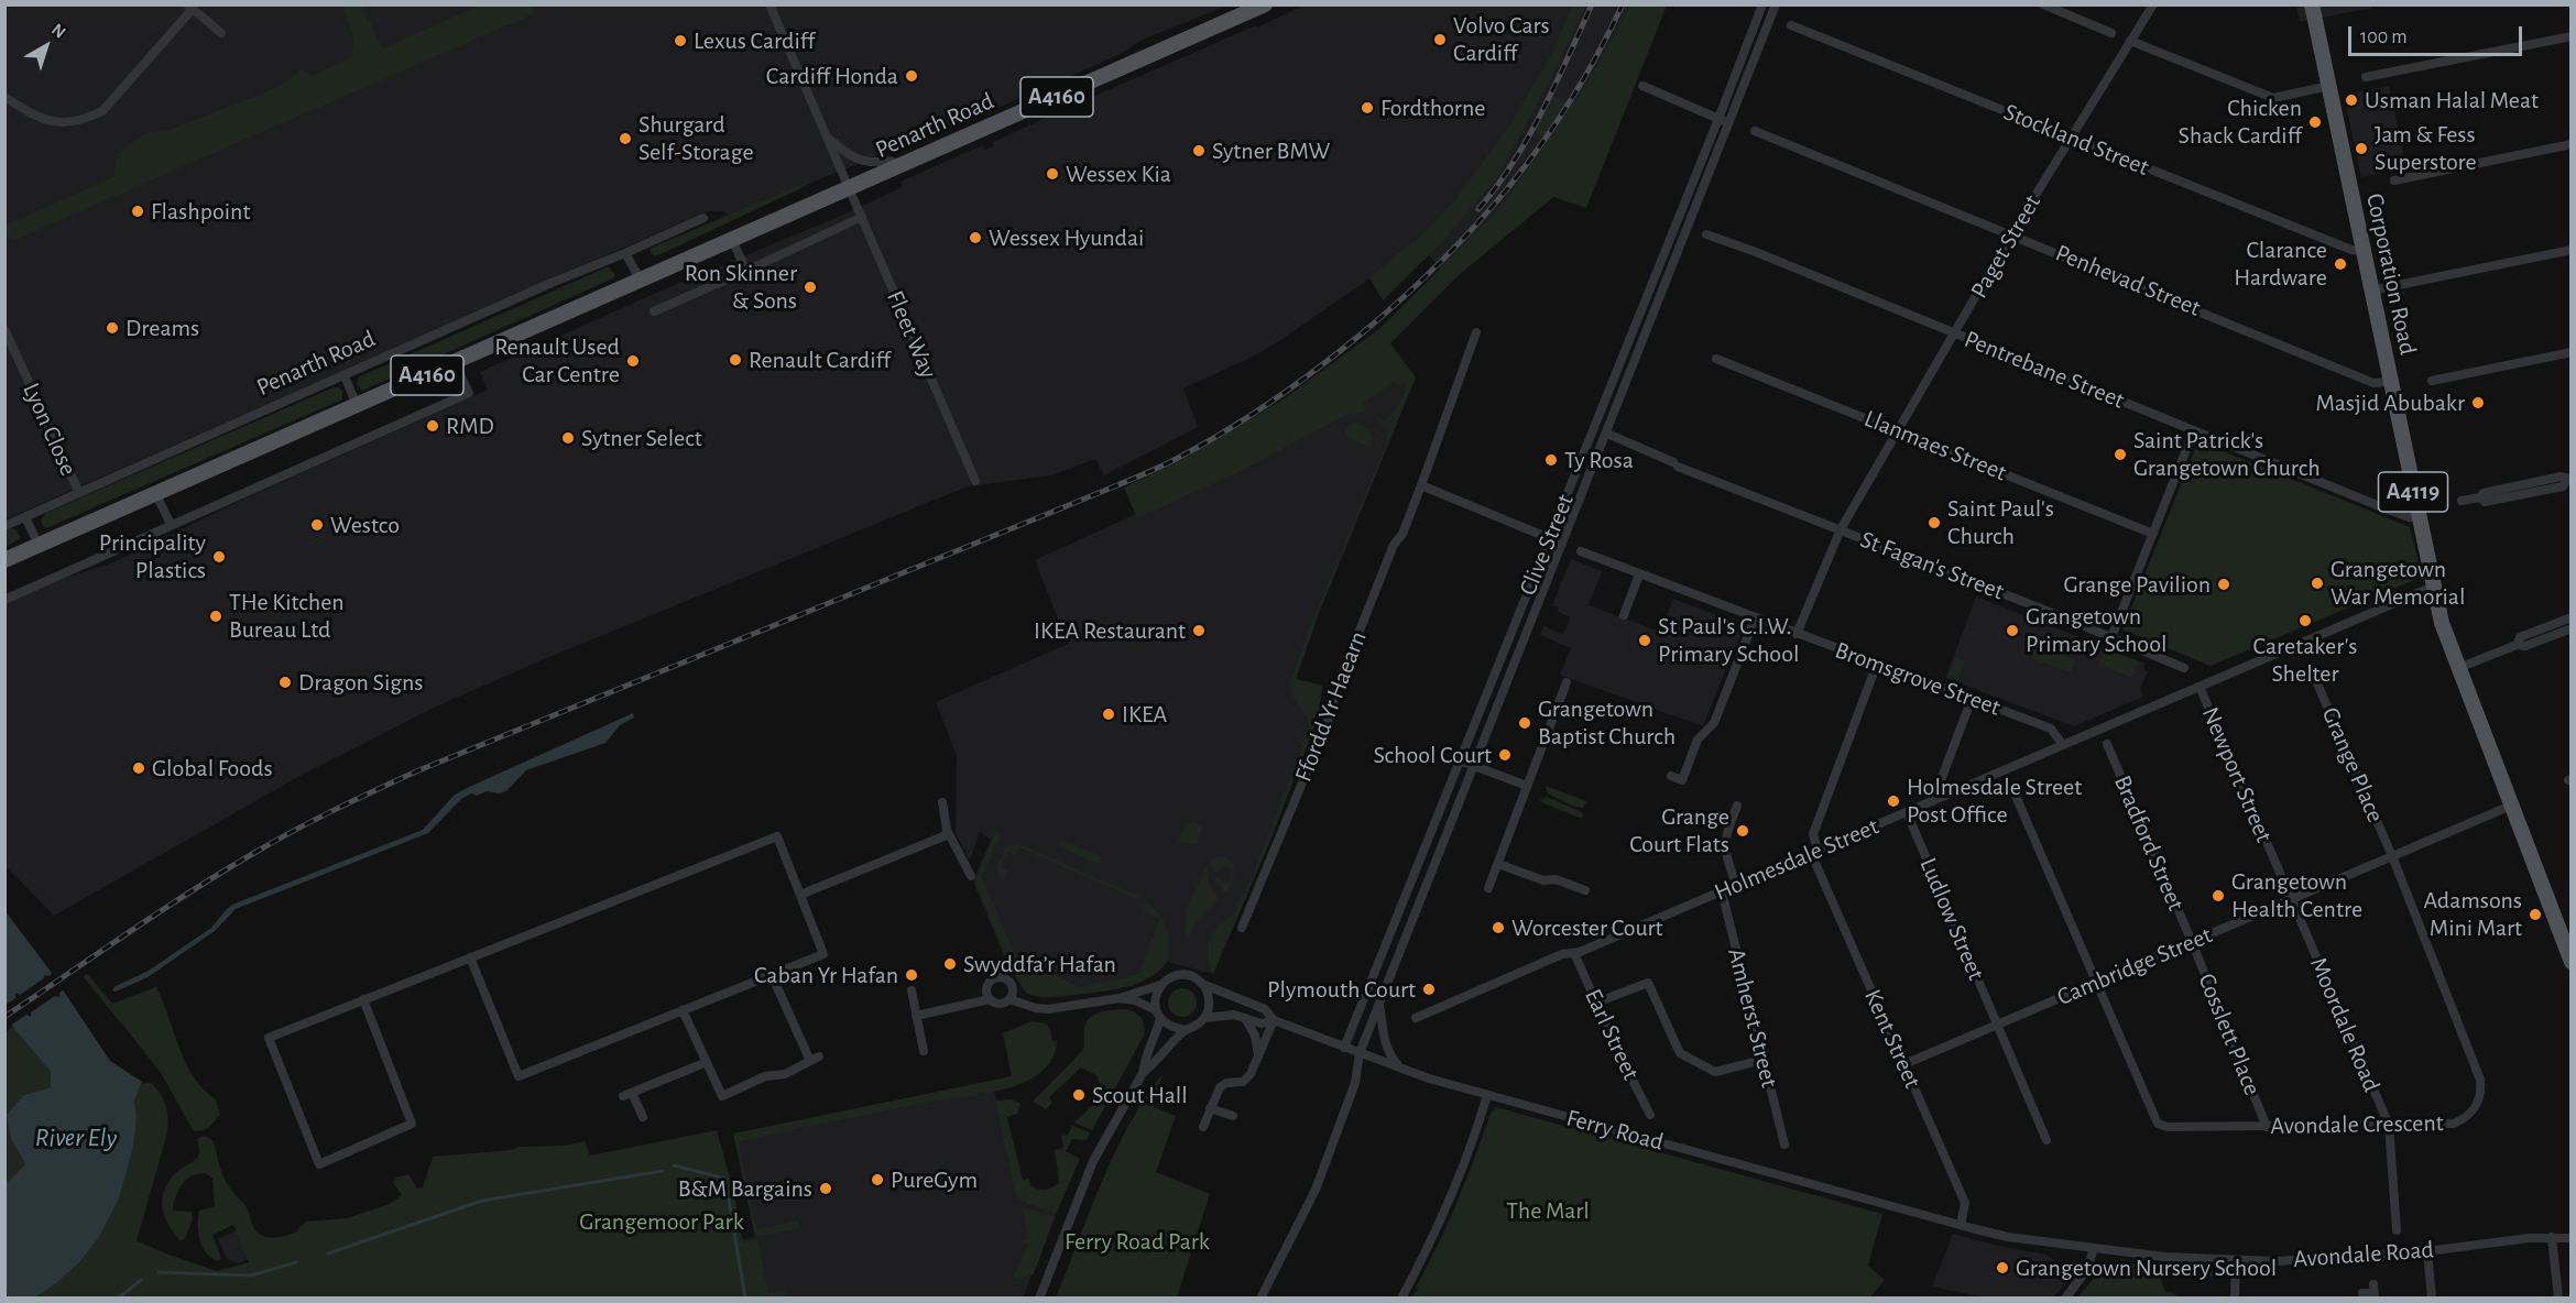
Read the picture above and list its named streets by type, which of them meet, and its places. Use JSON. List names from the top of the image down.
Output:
{
  "streets": {
    "main road": [
      "A4160",
      "Penarth Road",
      "Corporation Road",
      "A4119"
    ],
    "street": [
      "Stockland Street",
      "Paget Street",
      "Penhevad Street",
      "Fleet Way",
      "Pentrebane Street",
      "Lyon Close",
      "Llanmaes Street",
      "Clive Street",
      "St Fagan's Street",
      "Bromsgrove Street",
      "Ffordd Yr Haearn",
      "Grange Place",
      "Newport Street",
      "Bradford Street",
      "Holmesdale Street",
      "Ludlow Street",
      "Cambridge Street",
      "Amherst Street",
      "Moordale Road",
      "Earl Street",
      "Cosslett Place",
      "Kent Street",
      "Avondale Crescent",
      "Ferry Road",
      "Avondale Road"
    ]
  },
  "crossings": [
    ["Penarth Road", "Fleet Way"],
    ["Penarth Road", "Lyon Close"],
    ["Stockland Street", "Paget Street"],
    ["Stockland Street", "Corporation Road"],
    ["Paget Street", "Penhevad Street"],
    ["Paget Street", "Pentrebane Street"],
    ["Paget Street", "Llanmaes Street"],
    ["Paget Street", "St Fagan's Street"],
    ["Paget Street", "Bromsgrove Street"],
    ["Corporation Road", "Penhevad Street"],
    ["Corporation Road", "Pentrebane Street"],
    ["Corporation Road", "Holmesdale Street"],
    ["Corporation Road", "Cambridge Street"],
    ["Clive Street", "St Fagan's Street"],
    ["Clive Street", "Ferry Road"],
    ["Bromsgrove Street", "Holmesdale Street"],
    ["Grange Place", "Cambridge Street"],
    ["Grange Place", "Avondale Crescent"],
    ["Newport Street", "Holmesdale Street"],
    ["Newport Street", "Cambridge Street"],
    ["Newport Street", "Moordale Road"],
    ["Bradford Street", "Cambridge Street"],
    ["Bradford Street", "Cosslett Place"],
    ["Holmesdale Street", "Ludlow Street"],
    ["Holmesdale Street", "Amherst Street"],
    ["Holmesdale Street", "Earl Street"],
    ["Holmesdale Street", "Kent Street"],
    ["Ludlow Street", "Cambridge Street"],
    ["Cambridge Street", "Moordale Road"],
    ["Cambridge Street", "Cosslett Place"],
    ["Cambridge Street", "Kent Street"],
    ["Cambridge Street", "Avondale Crescent"],
    ["Moordale Road", "Avondale Crescent"],
    ["Cosslett Place", "Avondale Crescent"],
    ["Kent Street", "Ferry Road"],
    ["Kent Street", "Avondale Road"],
    ["Ferry Road", "Avondale Road"]
  ],
  "water": ["River Ely"],
  "parks": ["The Marl", "Grangemoor Park", "Ferry Road Park"],
  "places": [
    "Volvo Cars Cardiff",
    "Lexus Cardiff",
    "Cardiff Honda",
    "Usman Halal Meat",
    "Fordthorne",
    "Chicken Shack Cardiff",
    "Shurgard Self-Storage",
    "Jam & Fess Superstore",
    "Sytner BMW",
    "Wessex Kia",
    "Flashpoint",
    "Wessex Hyundai",
    "Clarance Hardware",
    "Ron Skinner & Sons",
    "Dreams",
    "Renault Cardiff",
    "Renault Used Car Centre",
    "Masjid Abubakr",
    "RMD",
    "Sytner Select",
    "Saint Patrick's Grangetown Church",
    "Ty Rosa",
    "Saint Paul's Church",
    "Westco",
    "Principality Plastics",
    "Grangetown War Memorial",
    "Grange Pavilion",
    "THe Kitchen Bureau Ltd",
    "Caretaker's Shelter",
    "IKEA Restaurant",
    "Grangetown Primary School",
    "St Paul's C.I.W. Primary School",
    "Dragon Signs",
    "IKEA",
    "Grangetown Baptist Church",
    "School Court",
    "Global Foods",
    "Holmesdale Street Post Office",
    "Grange Court Flats",
    "Grangetown Health Centre",
    "Adamsons Mini Mart",
    "Worcester Court",
    "Swyddfa’r Hafan",
    "Caban Yr Hafan",
    "Plymouth Court",
    "Scout Hall",
    "PureGym",
    "B&M Bargains",
    "Grangetown Nursery School"
  ],
  "scale_bar": "100 m",
  "north": "top right"
}
